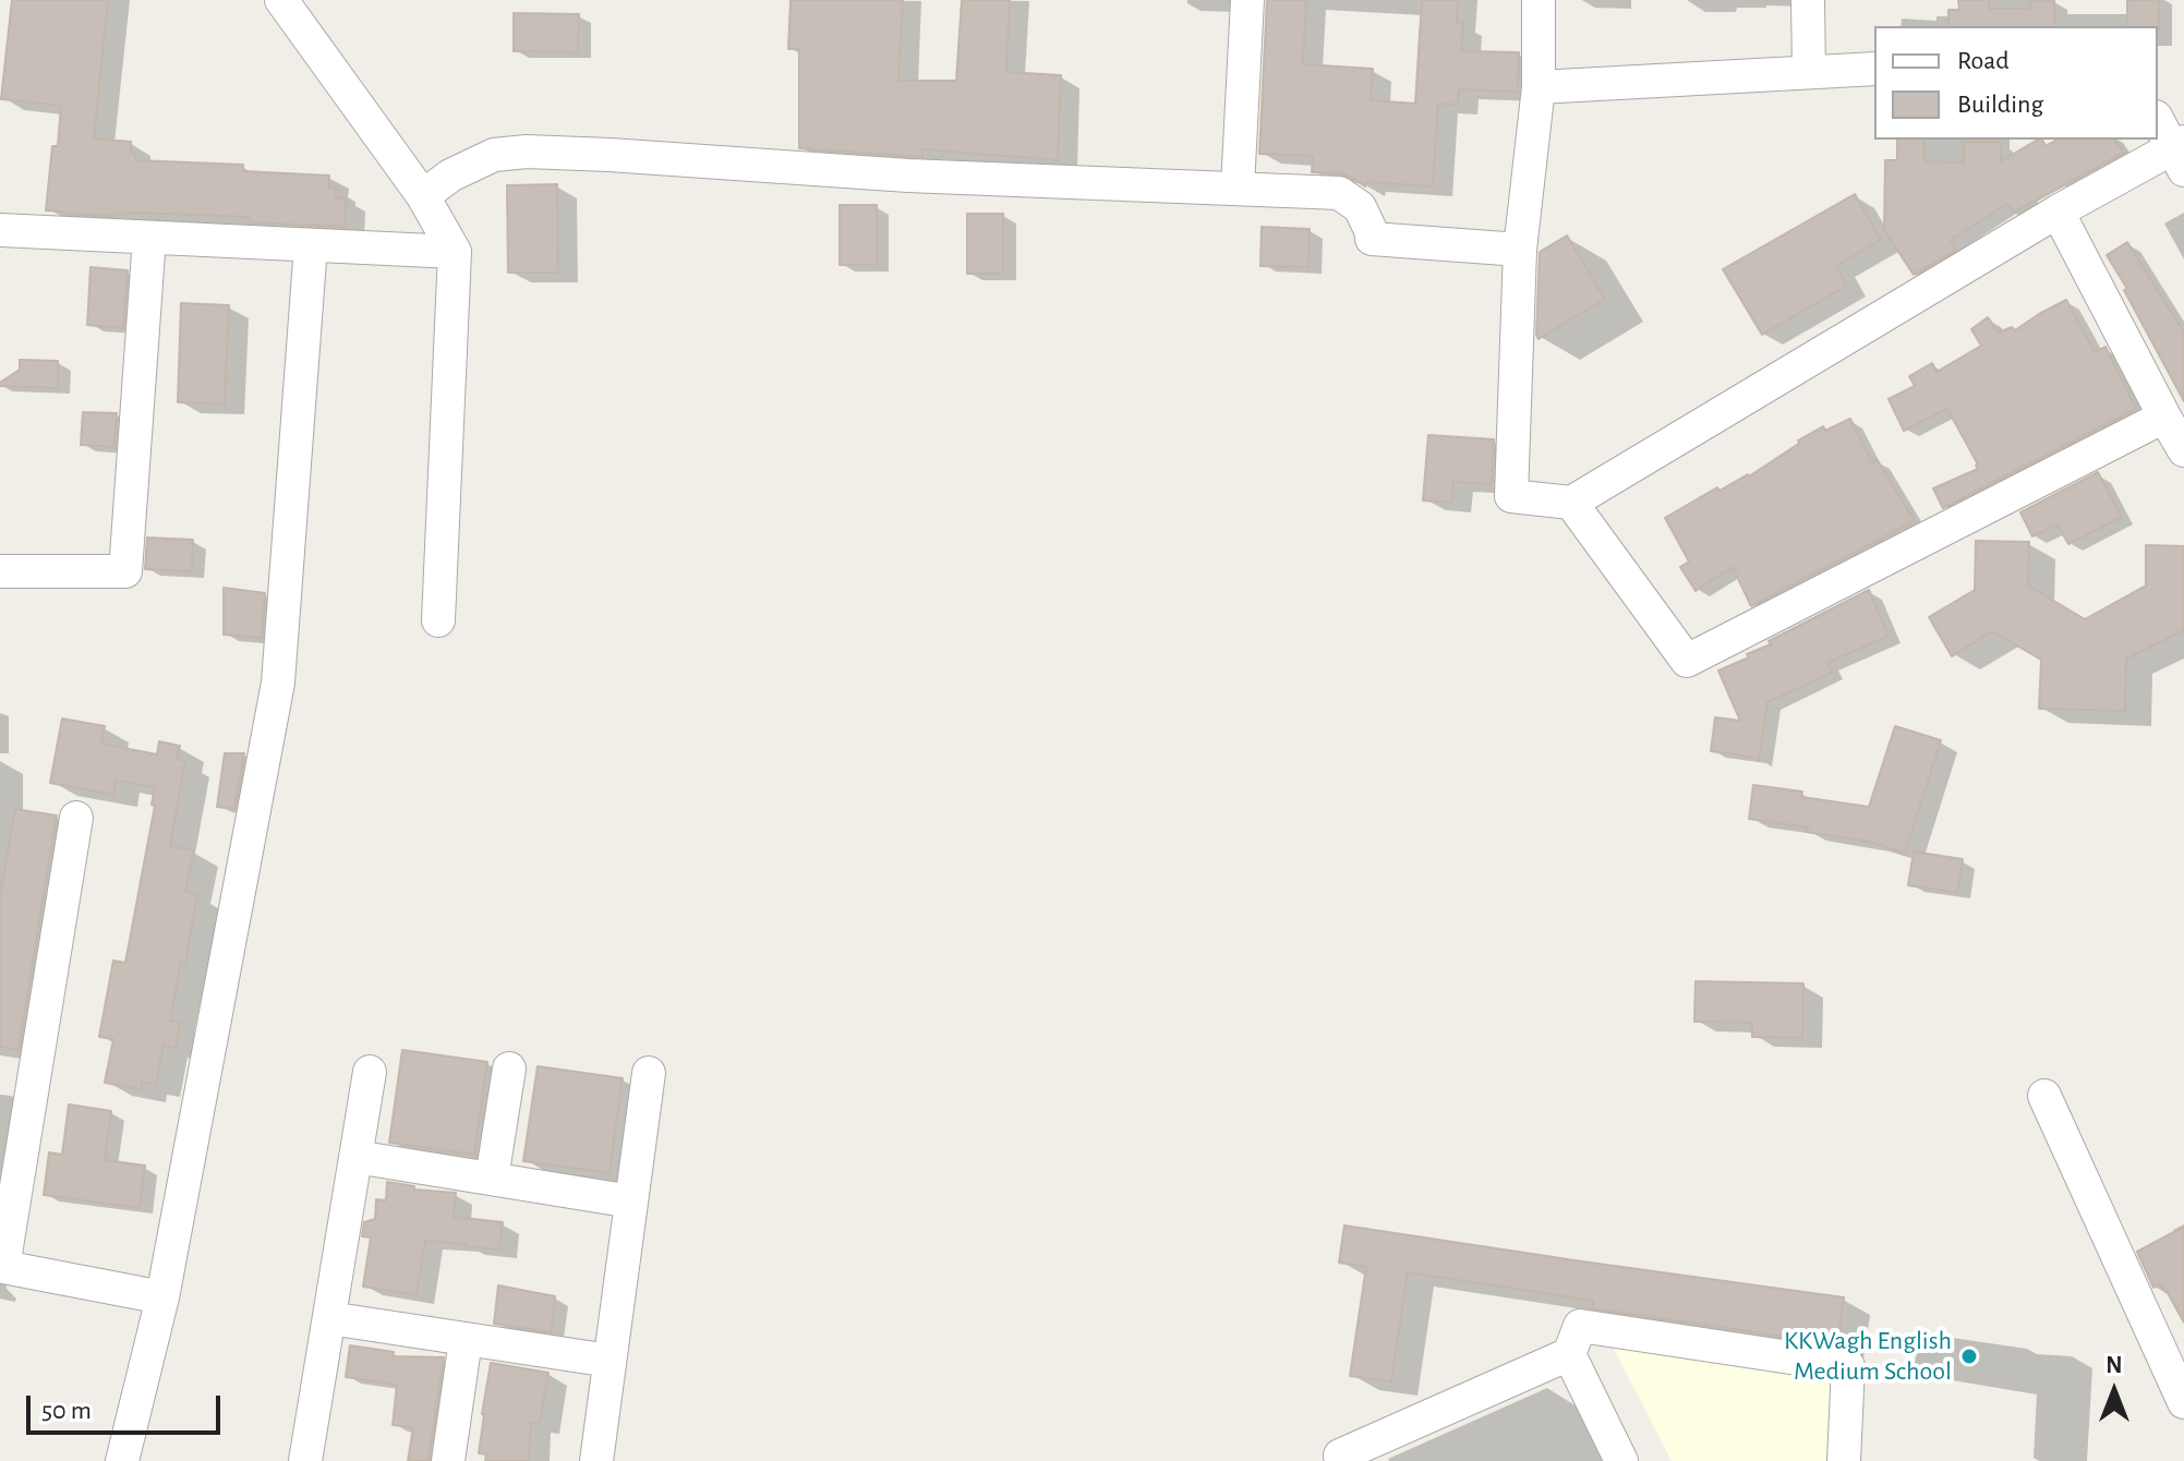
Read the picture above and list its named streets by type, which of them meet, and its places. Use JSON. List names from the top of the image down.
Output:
{
  "places": ["KKWagh English Medium School"],
  "legend": ["Road", "Building"],
  "scale_bar": "50 m",
  "north": "top"
}
